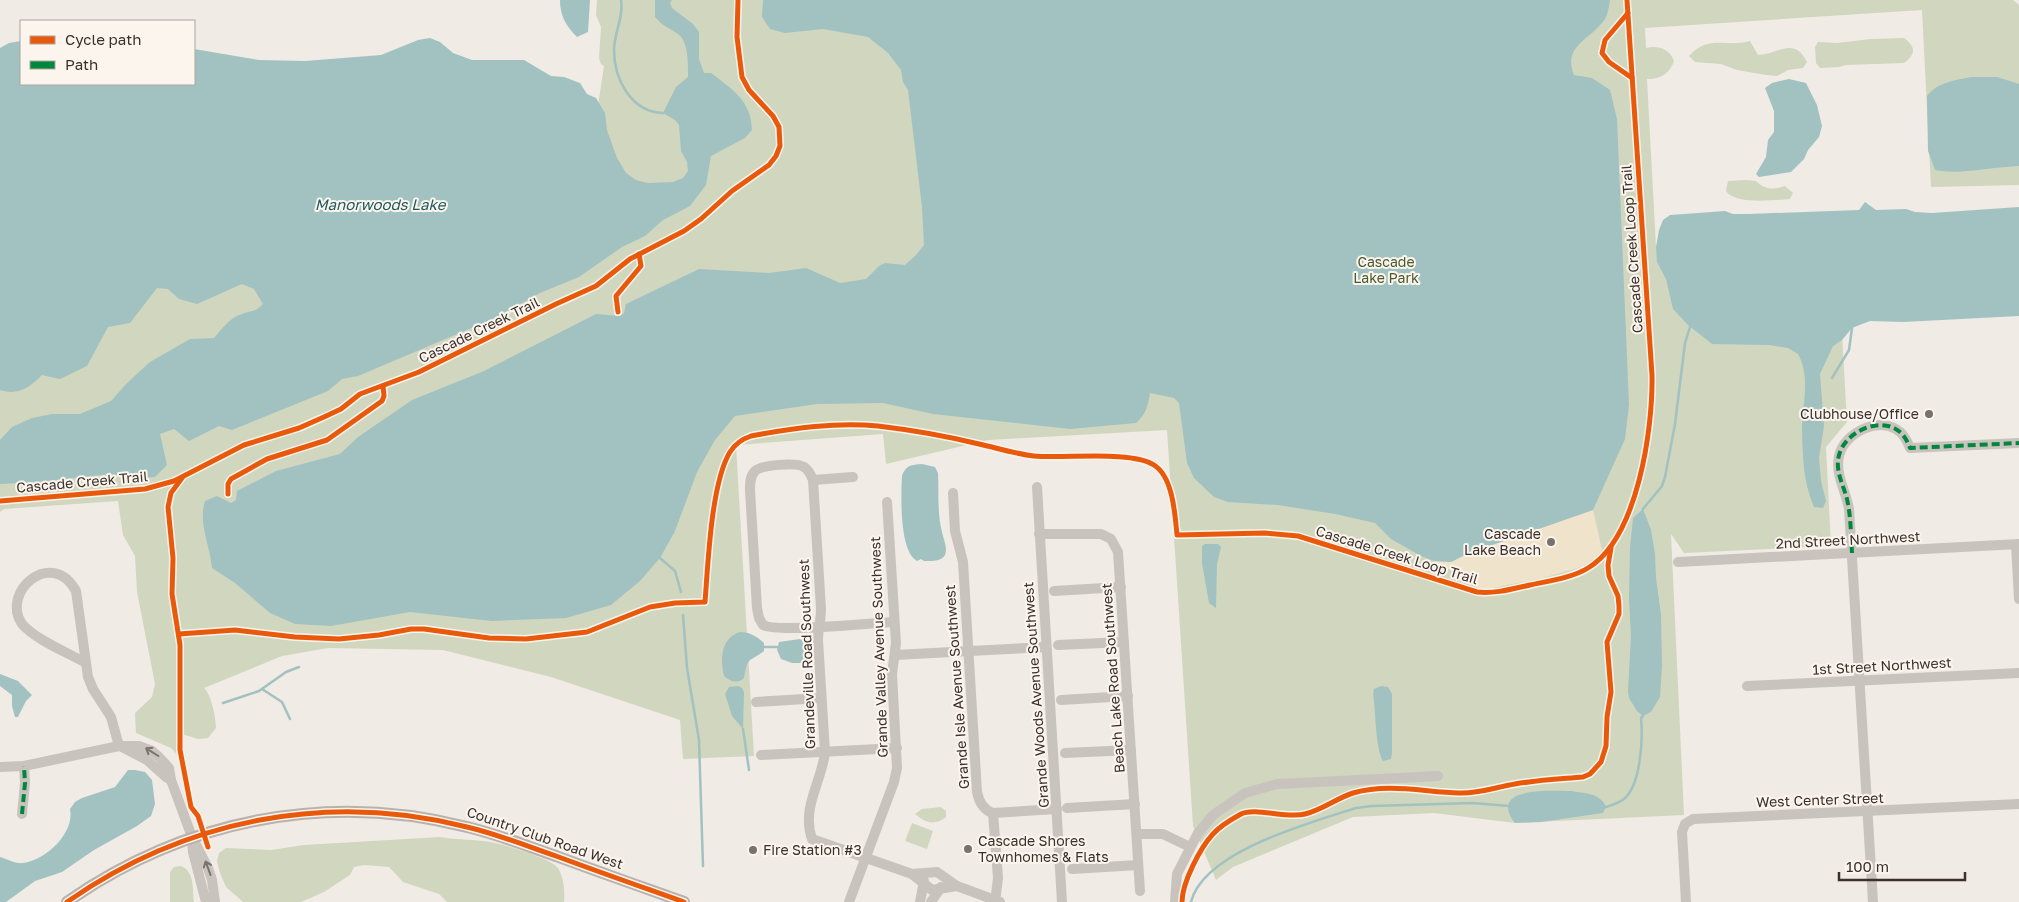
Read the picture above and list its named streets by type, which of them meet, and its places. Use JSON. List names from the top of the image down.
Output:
{
  "streets": {
    "main road": ["Country Club Road West"],
    "street": [
      "2nd Street Northwest",
      "Grande Valley Avenue Southwest",
      "Grandeville Road Southwest",
      "1st Street Northwest",
      "Beach Lake Road Southwest",
      "Grande Isle Avenue Southwest",
      "Grande Woods Avenue Southwest",
      "West Center Street"
    ],
    "cycle path": ["Cascade Creek Loop Trail", "Cascade Creek Trail"]
  },
  "crossings": [
    ["Grande Valley Avenue Southwest", "Grandeville Road Southwest"],
    ["Beach Lake Road Southwest", "Grande Woods Avenue Southwest"]
  ],
  "water": ["Manorwoods Lake"],
  "parks": ["Cascade Lake Park"],
  "places": [
    "Clubhouse/Office",
    "Cascade Lake Beach",
    "Cascade Shores Townhomes & Flats",
    "Fire Station #3"
  ],
  "legend": ["Cycle path", "Path"],
  "scale_bar": "100 m"
}
